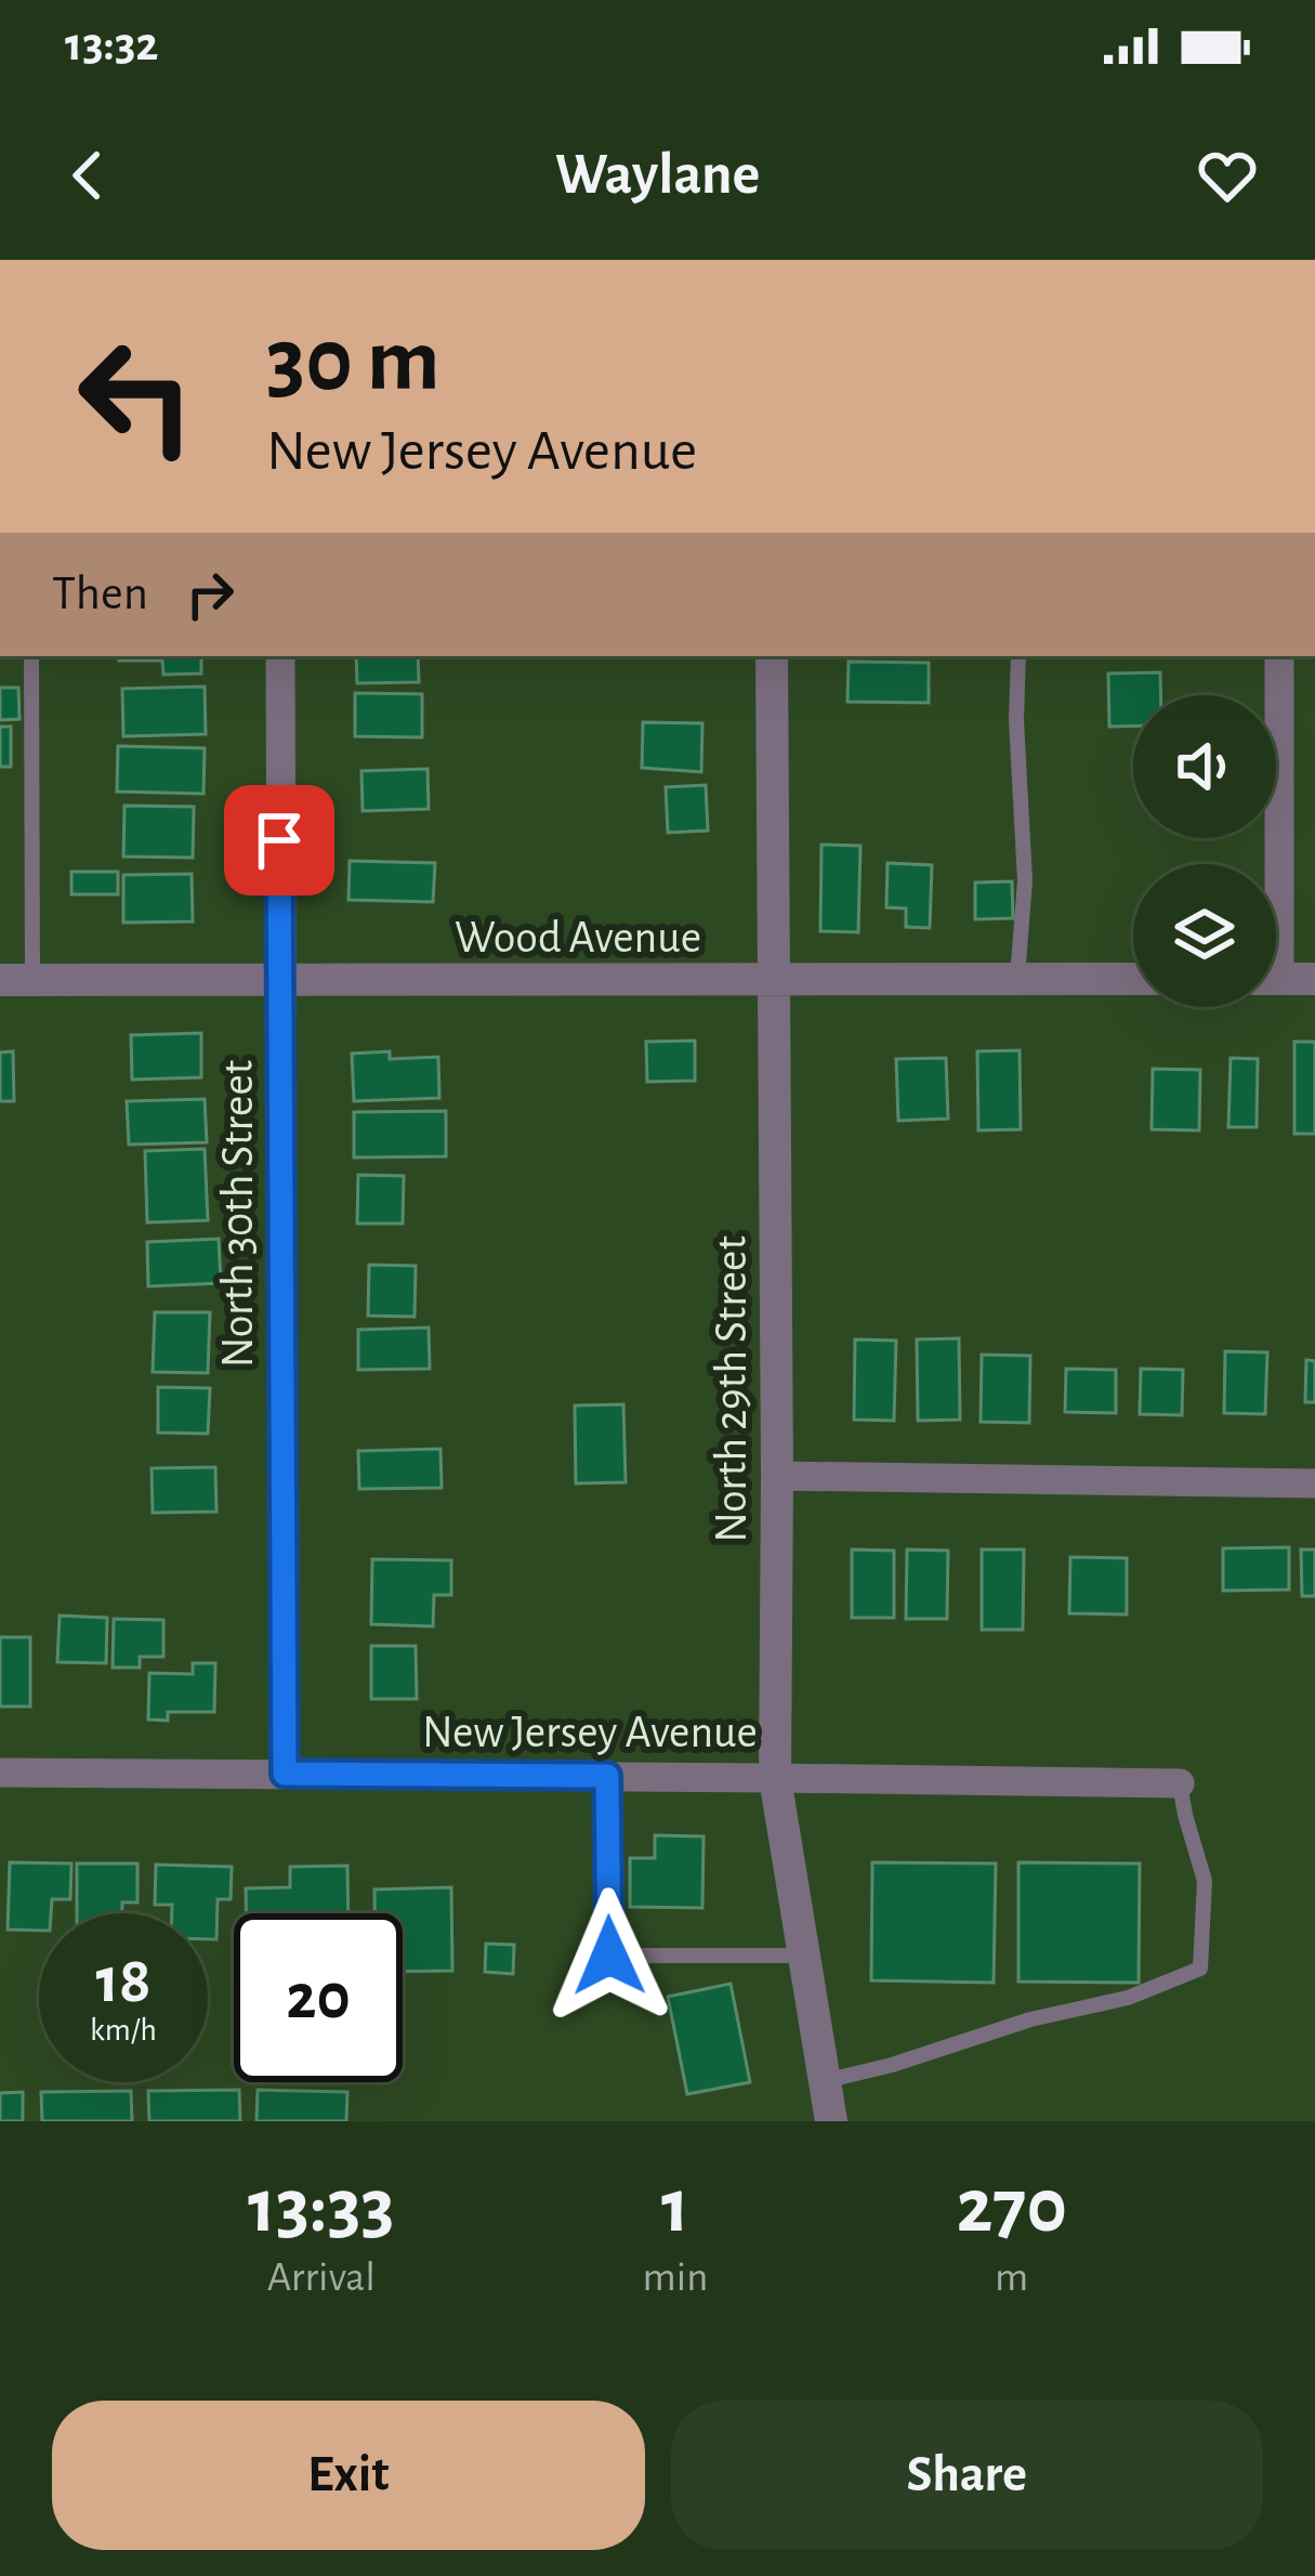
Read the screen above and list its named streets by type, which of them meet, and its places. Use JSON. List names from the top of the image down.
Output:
{
  "streets": {
    "street": [
      "Wood Avenue",
      "North 30th Street",
      "North 29th Street",
      "New Jersey Avenue"
    ]
  },
  "crossings": [
    ["Wood Avenue", "North 30th Street"],
    ["Wood Avenue", "North 29th Street"],
    ["North 30th Street", "New Jersey Avenue"],
    ["North 29th Street", "New Jersey Avenue"]
  ],
  "page": {
    "status": "13:32",
    "header": "Waylane",
    "turn": ["30 m", "New Jersey Avenue"],
    "then": "Then",
    "speed": "18 km/h",
    "limit": "20",
    "eta": [
      "13:33",
      "Arrival",
      "1",
      "min",
      "270",
      "m"
    ],
    "buttons": ["Exit", "Share"]
  }
}
